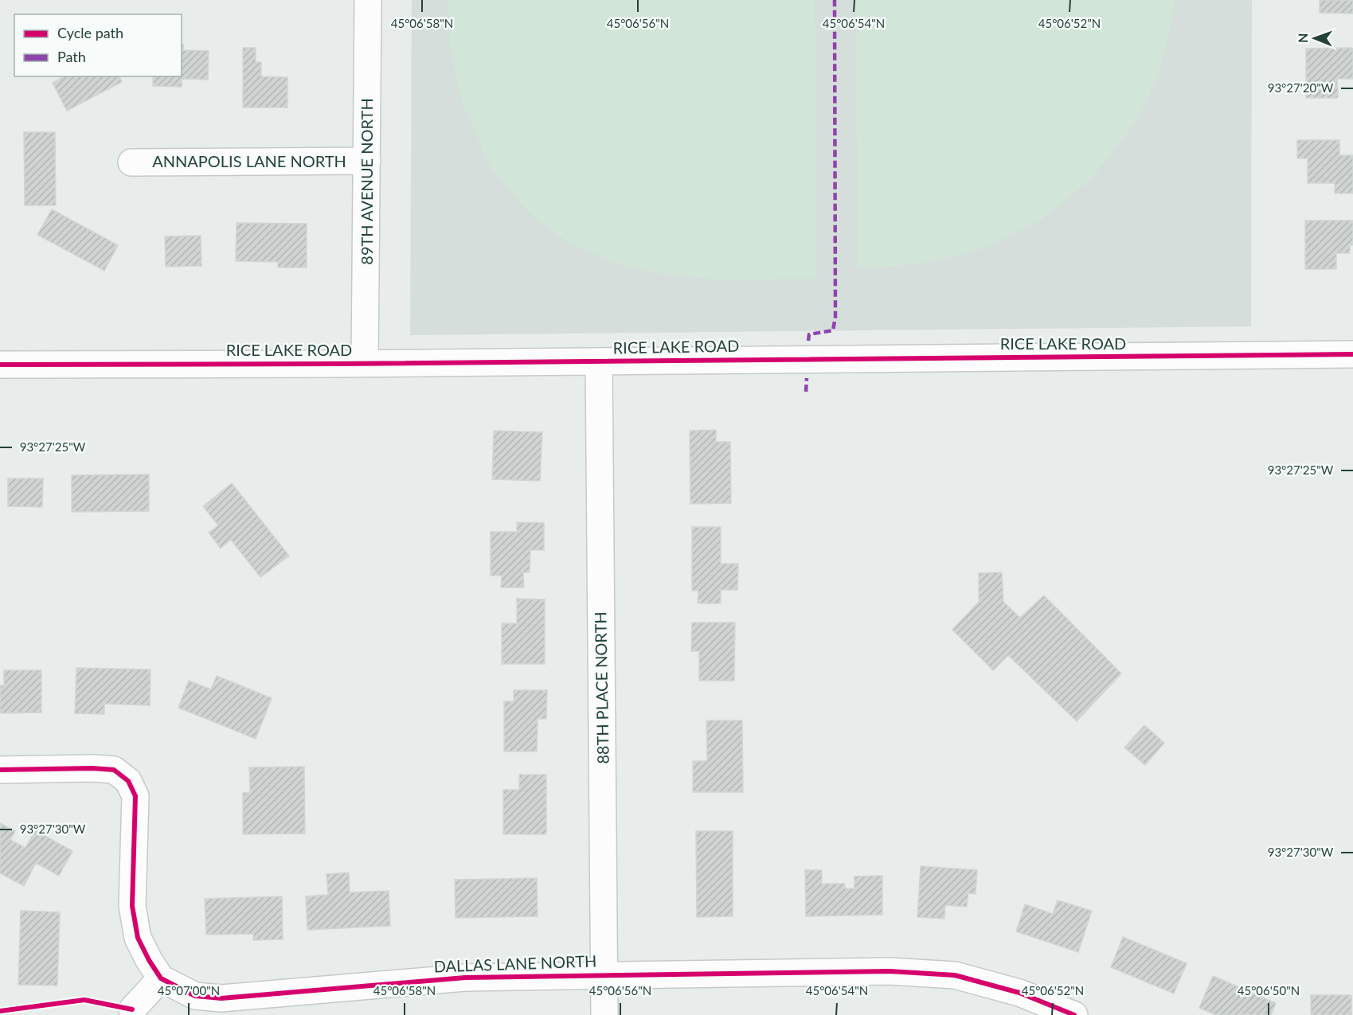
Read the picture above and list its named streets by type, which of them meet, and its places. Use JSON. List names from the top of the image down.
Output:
{
  "streets": {
    "street": [
      "ANNAPOLIS LANE NORTH",
      "89TH AVENUE NORTH",
      "RICE LAKE ROAD",
      "88TH PLACE NORTH",
      "DALLAS LANE NORTH"
    ]
  },
  "crossings": [
    ["ANNAPOLIS LANE NORTH", "89TH AVENUE NORTH"],
    ["89TH AVENUE NORTH", "RICE LAKE ROAD"],
    ["RICE LAKE ROAD", "88TH PLACE NORTH"],
    ["88TH PLACE NORTH", "DALLAS LANE NORTH"]
  ],
  "legend": ["Cycle path", "Path"],
  "north": "left",
  "coordinates": [
    "45°06'58\"N",
    "45°06'56\"N",
    "45°06'54\"N",
    "45°06'52\"N",
    "93°27'20\"W",
    "93°27'25\"W",
    "93°27'30\"W",
    "45°07'00\"N",
    "45°06'50\"N"
  ]
}
